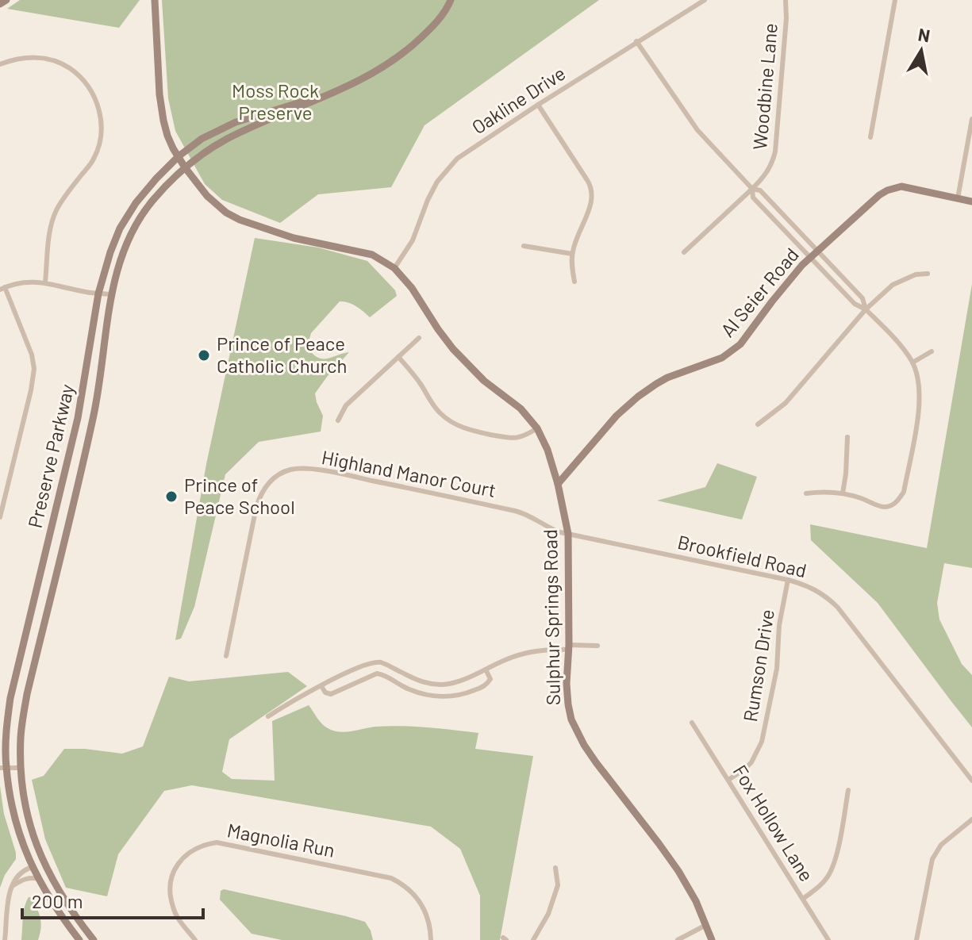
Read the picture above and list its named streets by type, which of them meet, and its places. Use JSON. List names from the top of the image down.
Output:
{
  "streets": {
    "street": [
      "Woodbine Lane",
      "Oakline Drive",
      "Al Seier Road",
      "Preserve Parkway",
      "Highland Manor Court",
      "Brookfield Road",
      "Sulphur Springs Road",
      "Rumson Drive",
      "Fox Hollow Lane",
      "Magnolia Run"
    ]
  },
  "crossings": [
    ["Oakline Drive", "Sulphur Springs Road"],
    ["Al Seier Road", "Sulphur Springs Road"],
    ["Preserve Parkway", "Sulphur Springs Road"],
    ["Highland Manor Court", "Brookfield Road"],
    ["Highland Manor Court", "Sulphur Springs Road"],
    ["Brookfield Road", "Sulphur Springs Road"],
    ["Brookfield Road", "Rumson Drive"],
    ["Rumson Drive", "Fox Hollow Lane"]
  ],
  "parks": ["Moss Rock Preserve"],
  "places": ["Prince of Peace Catholic Church", "Prince of Peace School"],
  "scale_bar": "200 m",
  "north": "top"
}
